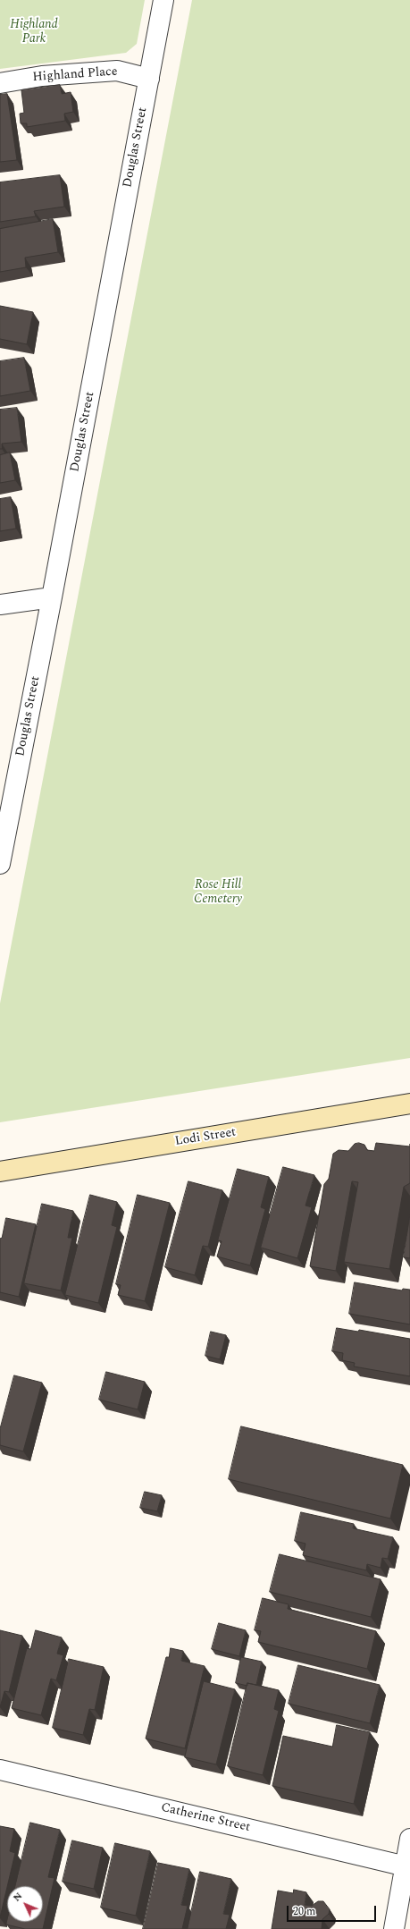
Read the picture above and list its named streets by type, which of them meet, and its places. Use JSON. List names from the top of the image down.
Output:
{
  "streets": {
    "street": [
      "Highland Place",
      "Douglas Street",
      "Lodi Street",
      "Catherine Street"
    ]
  },
  "crossings": [
    ["Highland Place", "Douglas Street"]
  ],
  "parks": ["Highland Park", "Rose Hill Cemetery"],
  "scale_bar": "20 m",
  "north": "top left"
}
